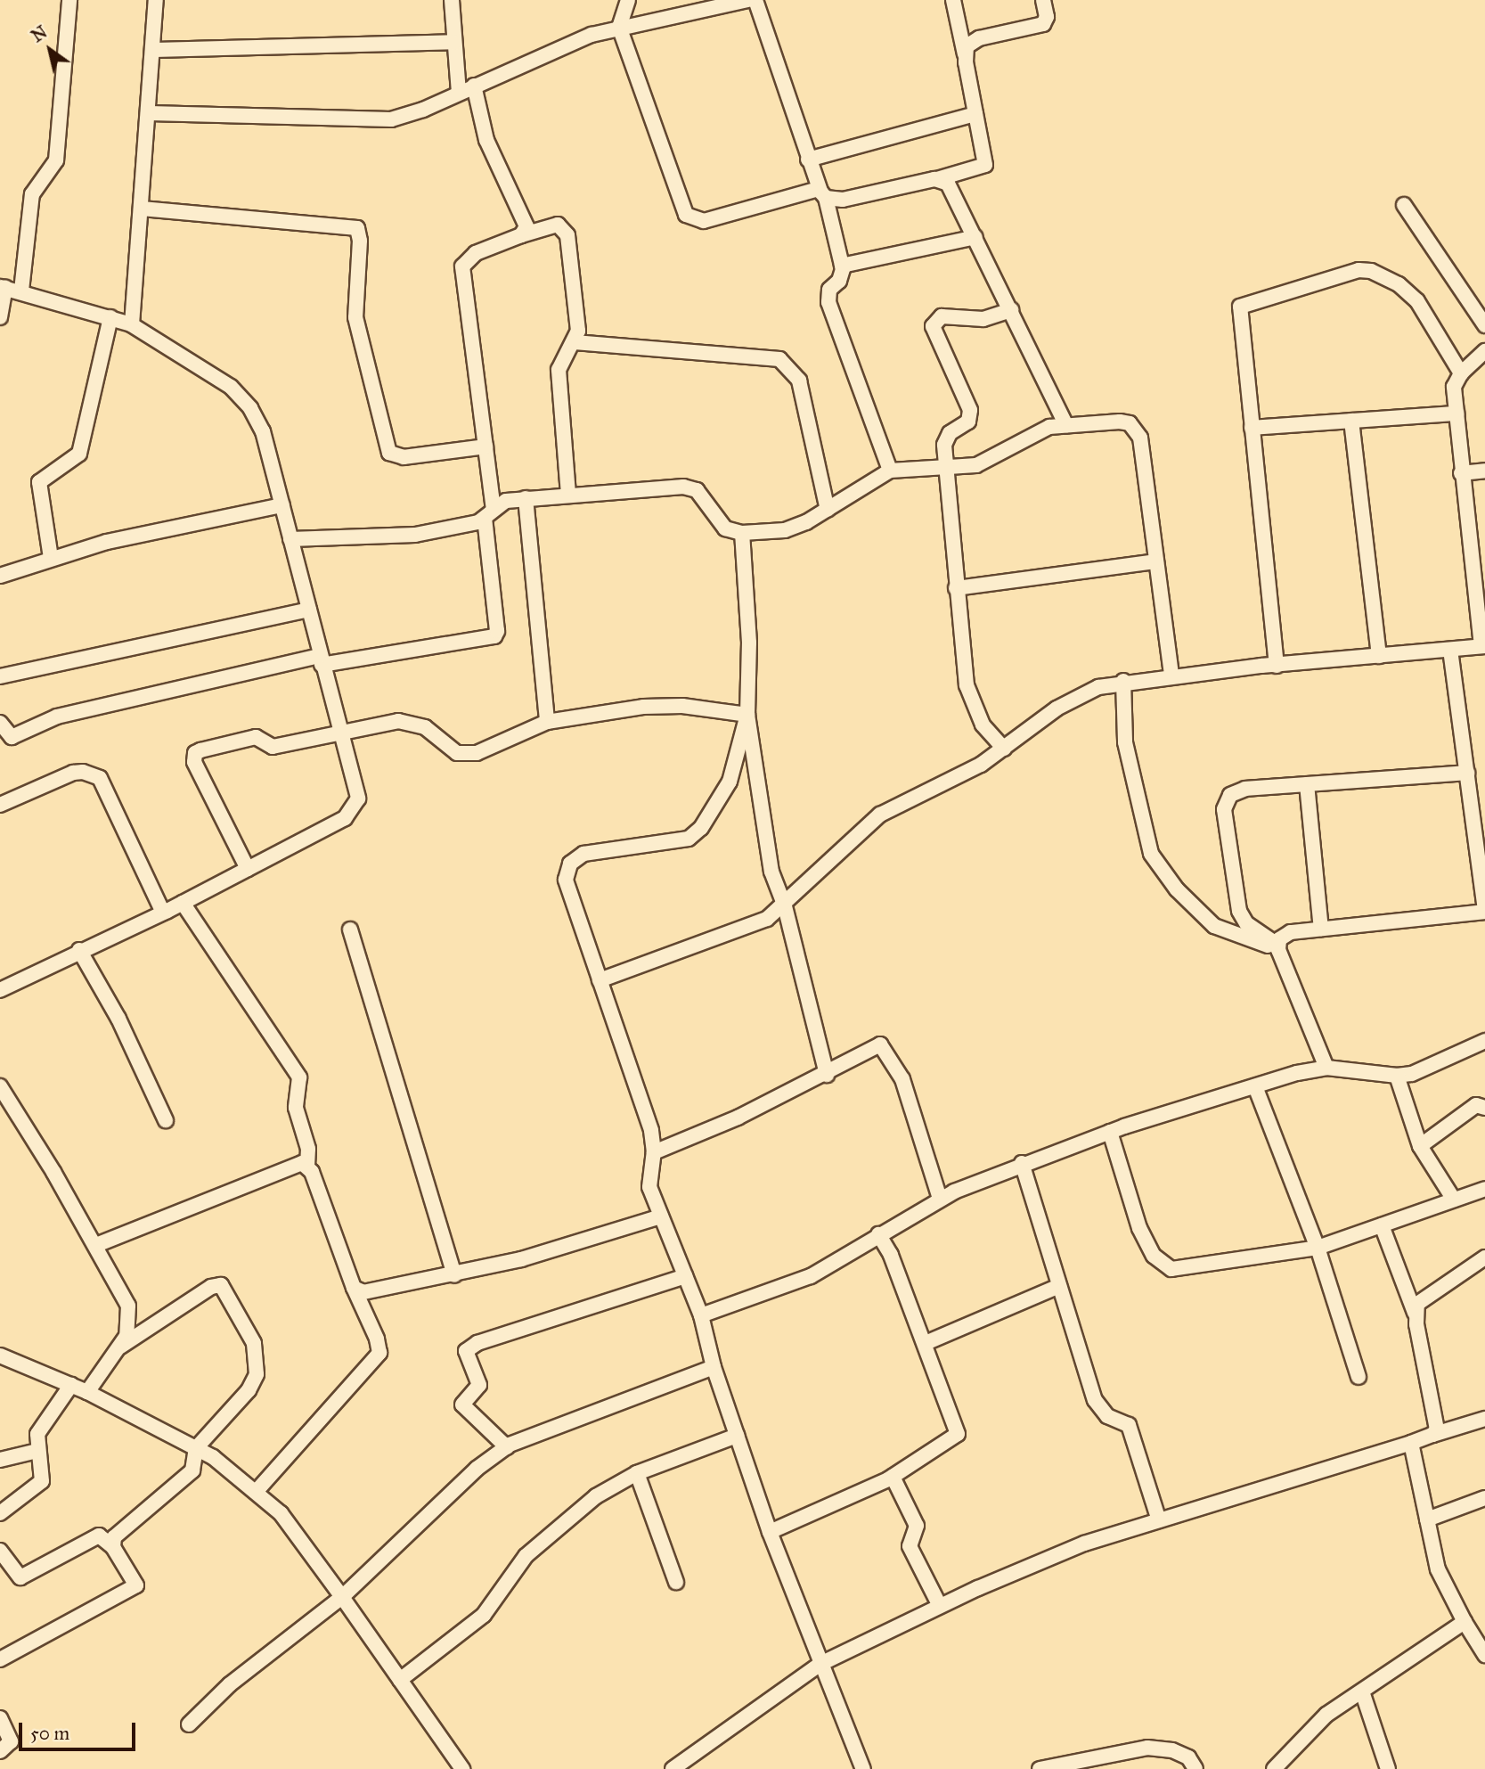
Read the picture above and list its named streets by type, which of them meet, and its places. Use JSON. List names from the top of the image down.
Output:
{
  "scale_bar": "50 m",
  "north": "top left"
}
